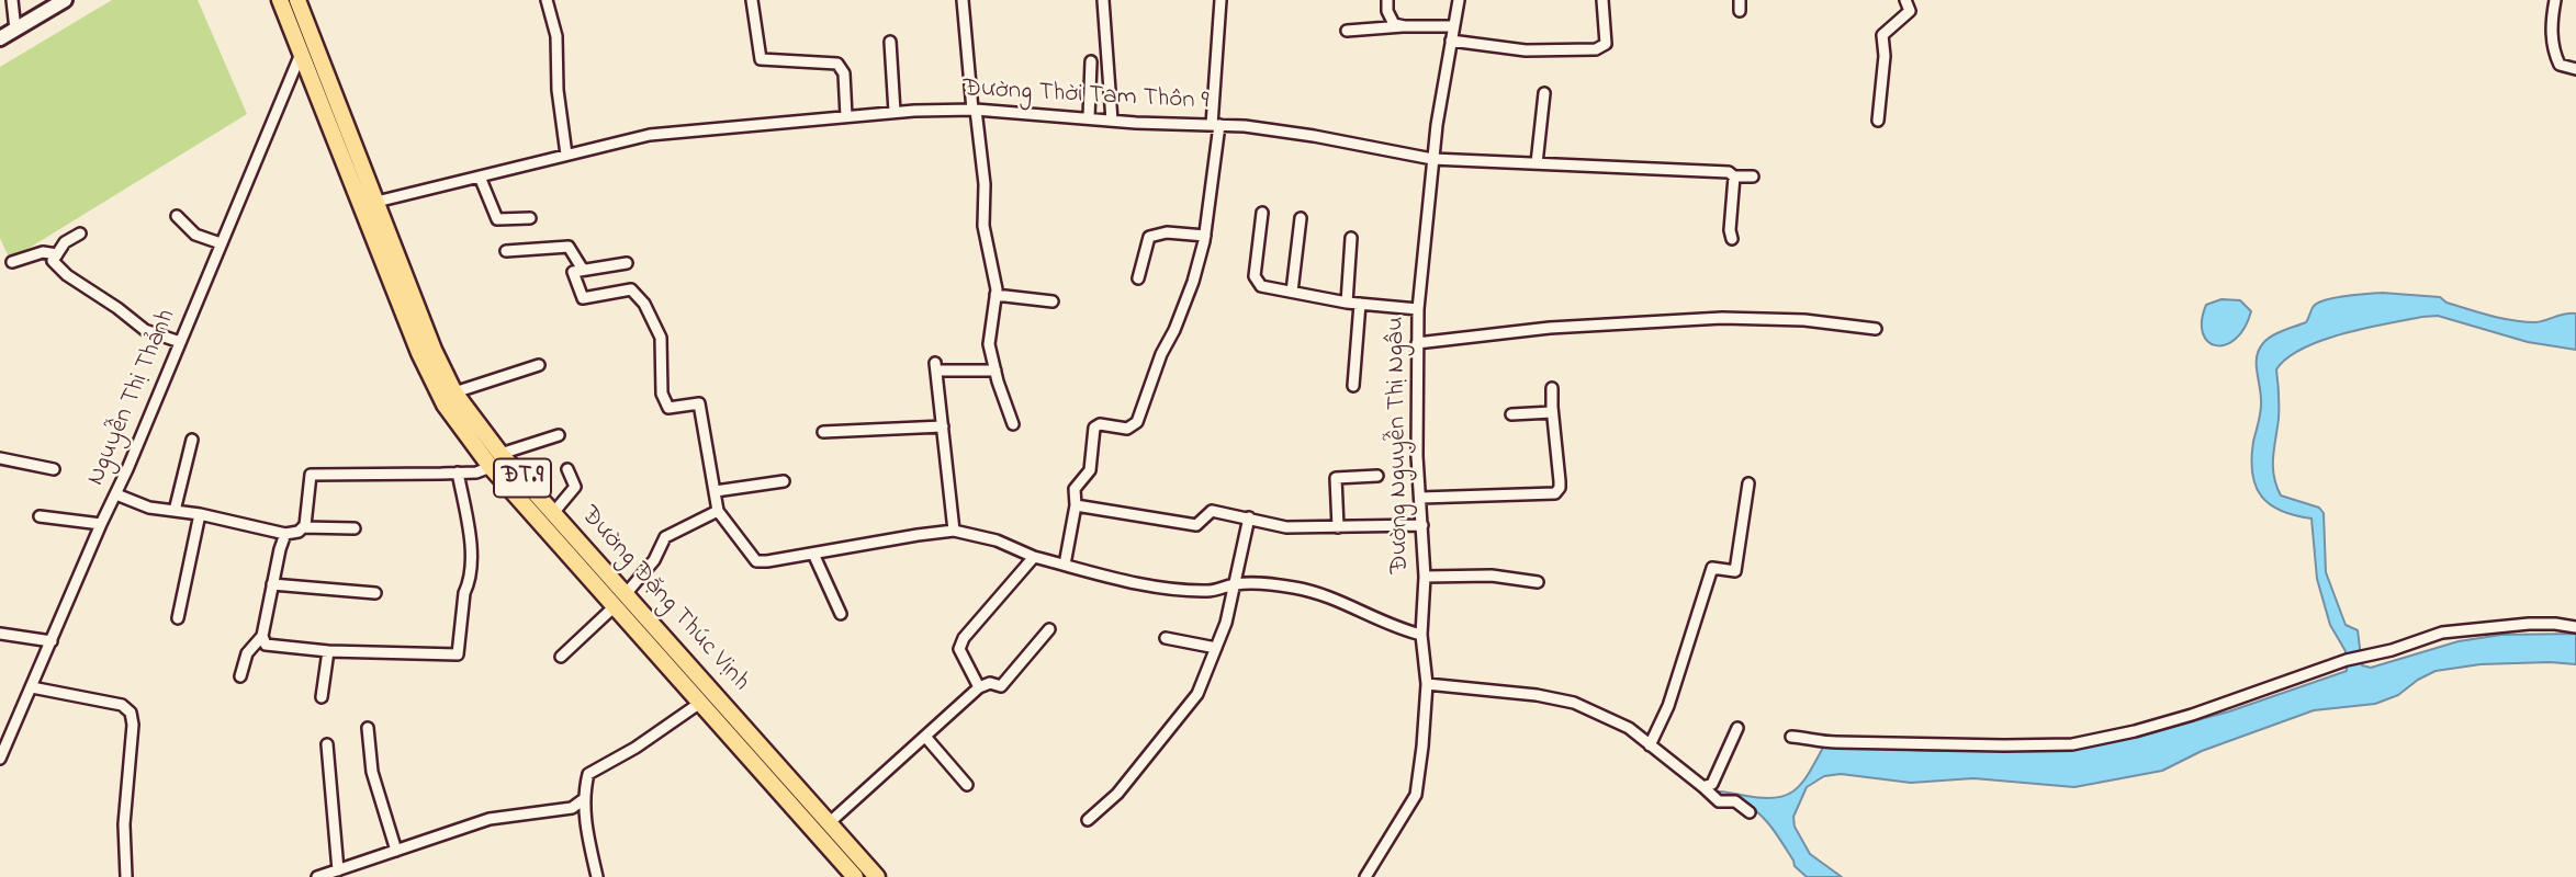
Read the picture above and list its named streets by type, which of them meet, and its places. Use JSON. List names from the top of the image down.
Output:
{
  "streets": {
    "main road": ["ĐT.9", "Đường Đặng Thúc Vịnh"],
    "street": ["Đường Thời Tam Thôn 9", "Nguyễn Thị Thảnh", "Đường Nguyễn Thị Ngâu"]
  },
  "crossings": [
    ["Đường Thời Tam Thôn 9", "Đường Nguyễn Thị Ngâu"],
    ["Đường Thời Tam Thôn 9", "Đường Đặng Thúc Vịnh"],
    ["Nguyễn Thị Thảnh", "Đường Đặng Thúc Vịnh"]
  ]
}
